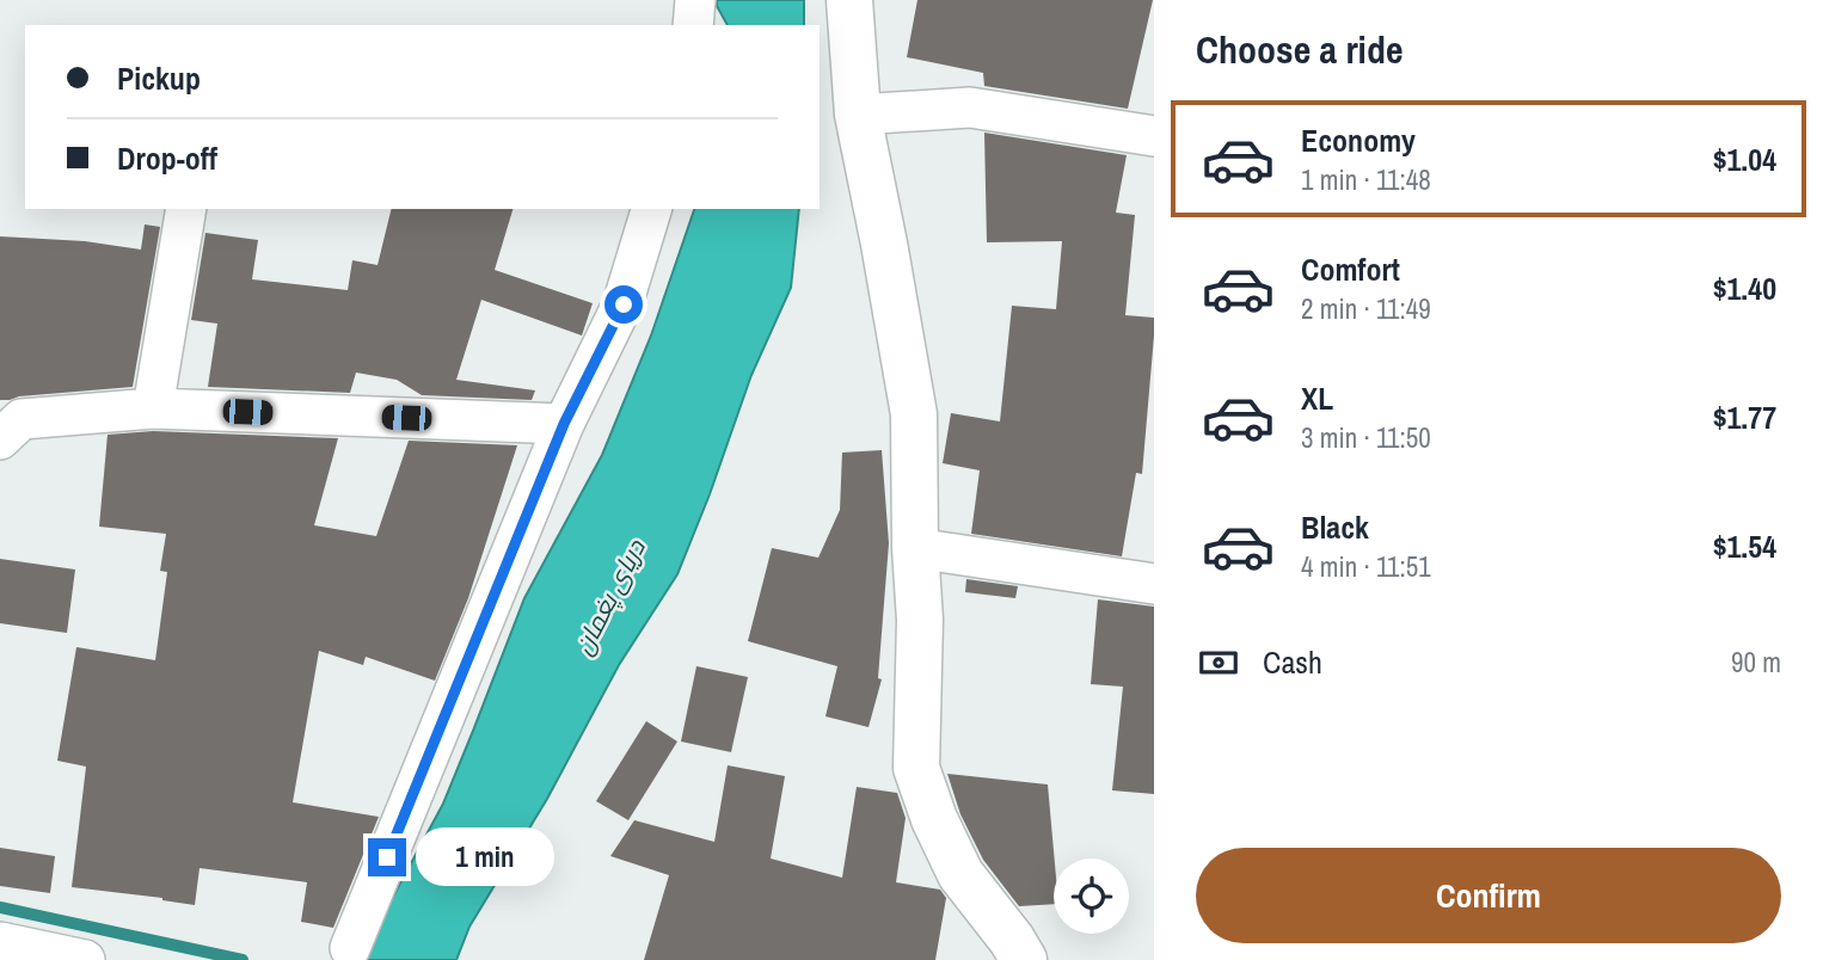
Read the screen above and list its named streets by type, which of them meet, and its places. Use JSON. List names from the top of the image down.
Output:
{
  "water": ["دریای پغمان"],
  "page": {
    "heading": "Choose a ride",
    "banner": ["Pickup", "Drop-off"],
    "list": [
      {
        "name": "Economy",
        "note": "1 min · 11:48",
        "value": "$1.04"
      },
      {
        "name": "Comfort",
        "note": "2 min · 11:49",
        "value": "$1.40"
      },
      {
        "name": "XL",
        "note": "3 min · 11:50",
        "value": "$1.77"
      },
      {
        "name": "Black",
        "note": "4 min · 11:51",
        "value": "$1.54"
      }
    ],
    "pay": ["Cash", "90 m"],
    "bubble": "1 min",
    "buttons": "Confirm"
  }
}
